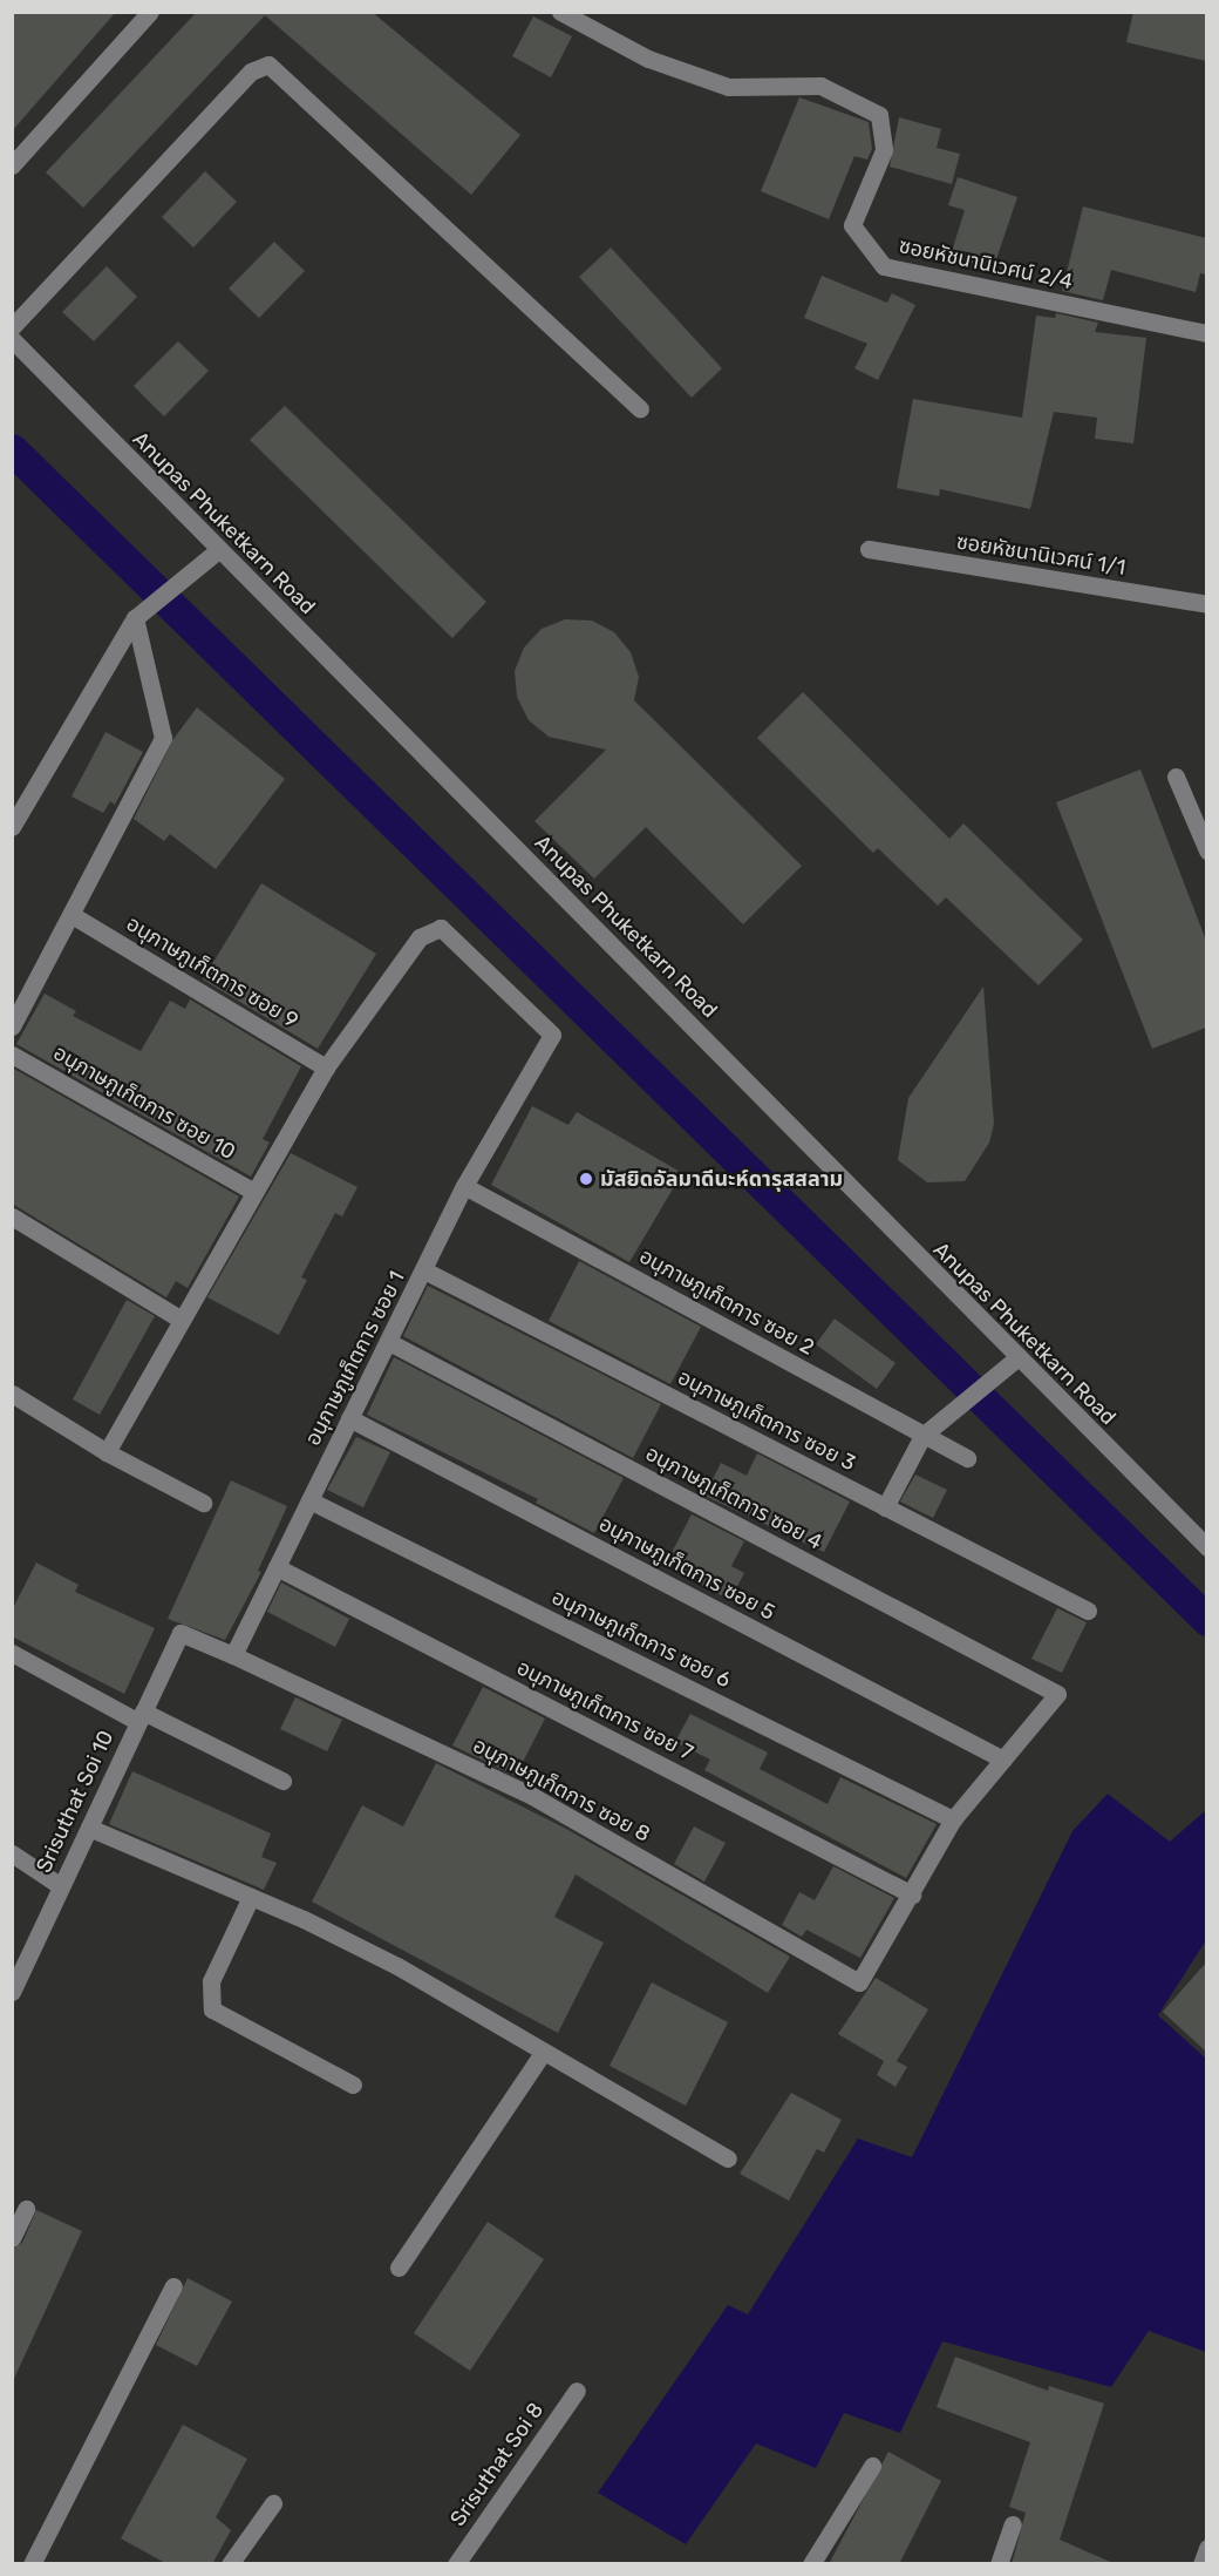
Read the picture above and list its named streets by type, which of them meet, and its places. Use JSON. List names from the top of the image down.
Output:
{
  "streets": {
    "street": [
      "ซอยหัชนานิเวศน์ 2/4",
      "Anupas Phuketkarn Road",
      "ซอยหัชนานิเวศน์ 1/1",
      "อนุภาษภูเก็ตการ ซอย 9",
      "อนุภาษภูเก็ตการ ซอย 10",
      "อนุภาษภูเก็ตการ ซอย 2",
      "อนุภาษภูเก็ตการ ซอย 1",
      "อนุภาษภูเก็ตการ ซอย 3",
      "อนุภาษภูเก็ตการ ซอย 4",
      "อนุภาษภูเก็ตการ ซอย 5",
      "อนุภาษภูเก็ตการ ซอย 6",
      "อนุภาษภูเก็ตการ ซอย 7",
      "อนุภาษภูเก็ตการ ซอย 8",
      "Srisuthat Soi 10",
      "Srisuthat Soi 8"
    ]
  },
  "crossings": [
    ["อนุภาษภูเก็ตการ ซอย 9", "อนุภาษภูเก็ตการ ซอย 1"],
    ["อนุภาษภูเก็ตการ ซอย 2", "อนุภาษภูเก็ตการ ซอย 1"],
    ["อนุภาษภูเก็ตการ ซอย 1", "อนุภาษภูเก็ตการ ซอย 3"],
    ["อนุภาษภูเก็ตการ ซอย 1", "อนุภาษภูเก็ตการ ซอย 4"],
    ["อนุภาษภูเก็ตการ ซอย 1", "อนุภาษภูเก็ตการ ซอย 5"],
    ["อนุภาษภูเก็ตการ ซอย 1", "อนุภาษภูเก็ตการ ซอย 6"],
    ["อนุภาษภูเก็ตการ ซอย 1", "อนุภาษภูเก็ตการ ซอย 7"],
    ["อนุภาษภูเก็ตการ ซอย 1", "อนุภาษภูเก็ตการ ซอย 8"],
    ["อนุภาษภูเก็ตการ ซอย 1", "Srisuthat Soi 10"],
    ["อนุภาษภูเก็ตการ ซอย 4", "อนุภาษภูเก็ตการ ซอย 5"],
    ["อนุภาษภูเก็ตการ ซอย 7", "อนุภาษภูเก็ตการ ซอย 8"],
    ["อนุภาษภูเก็ตการ ซอย 8", "Srisuthat Soi 10"]
  ],
  "places": ["มัสยิดอัลมาดีนะห์ดารุสสลาม"]
}
